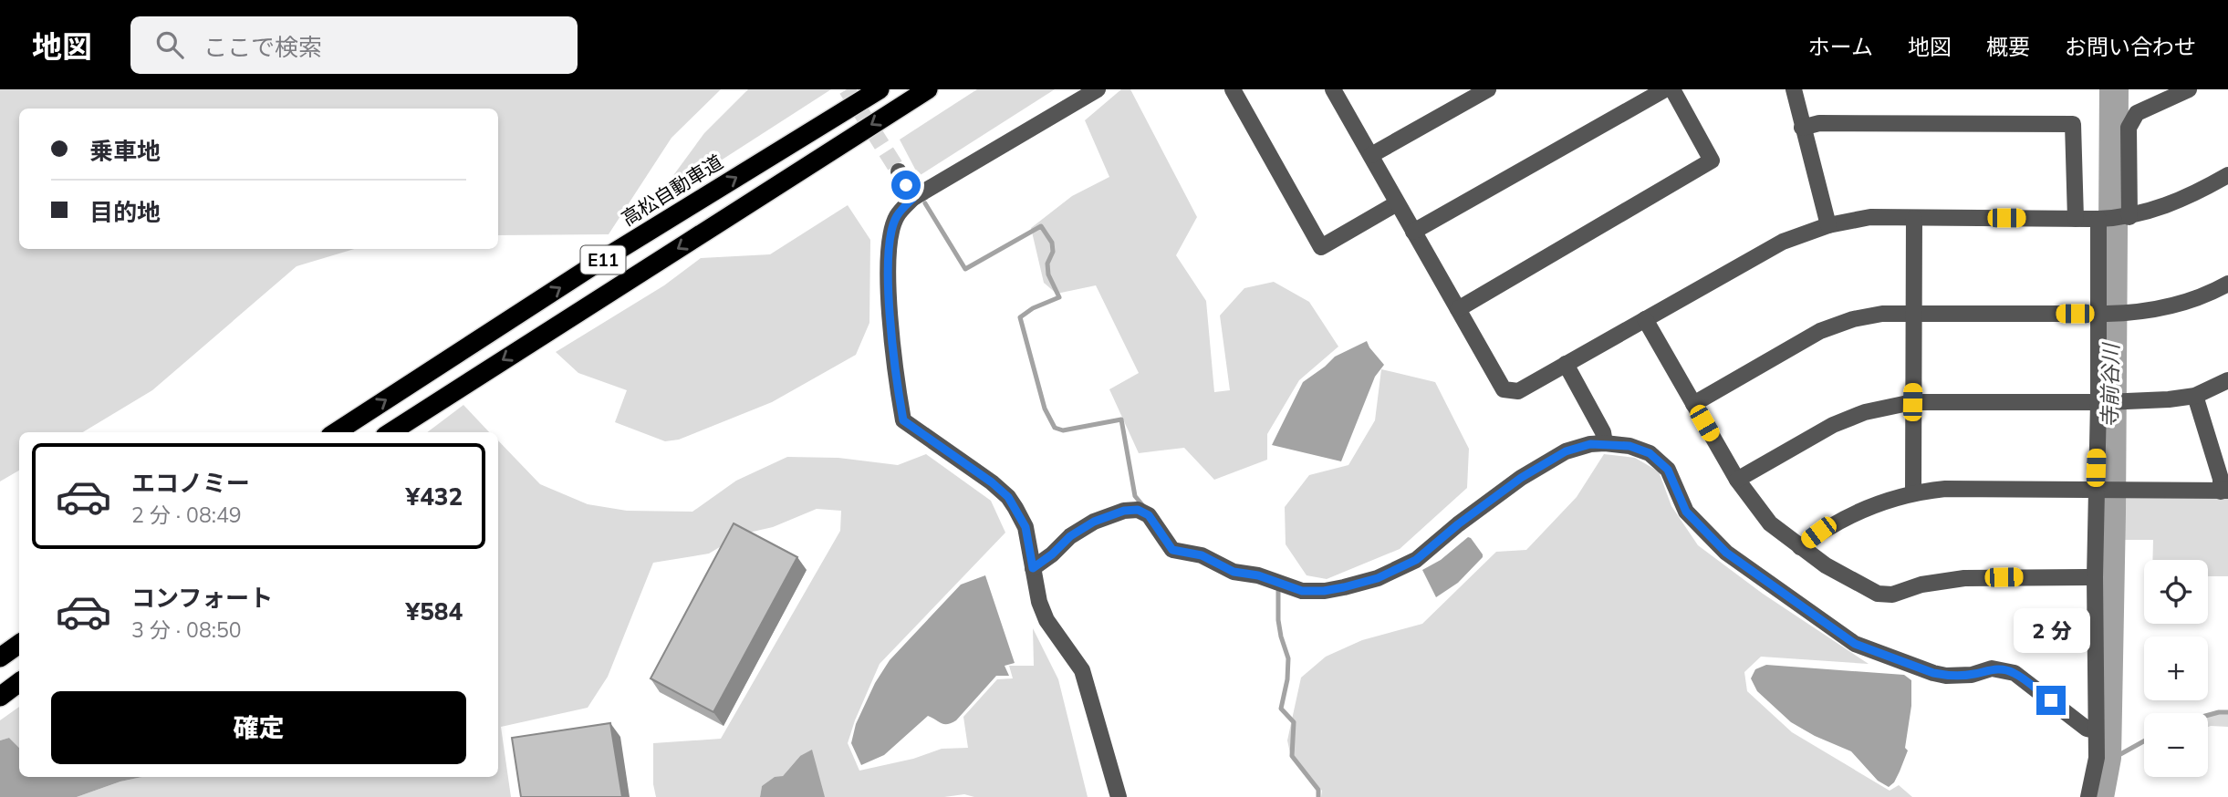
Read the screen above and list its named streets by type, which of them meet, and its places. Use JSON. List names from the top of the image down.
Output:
{
  "streets": {
    "highway": ["高松自動車道", "E11"]
  },
  "water": ["寺前谷川"],
  "page": {
    "header": "地図",
    "search": "ここで検索",
    "nav": [
      "ホーム",
      "地図",
      "概要",
      "お問い合わせ"
    ],
    "banner": ["乗車地", "目的地"],
    "list": [
      {
        "name": "エコノミー",
        "note": "2 分 · 08:49",
        "value": "¥432"
      },
      {
        "name": "コンフォート",
        "note": "3 分 · 08:50",
        "value": "¥584"
      }
    ],
    "map_buttons": ["+", "−"],
    "bubble": "2 分",
    "buttons": "確定"
  }
}
